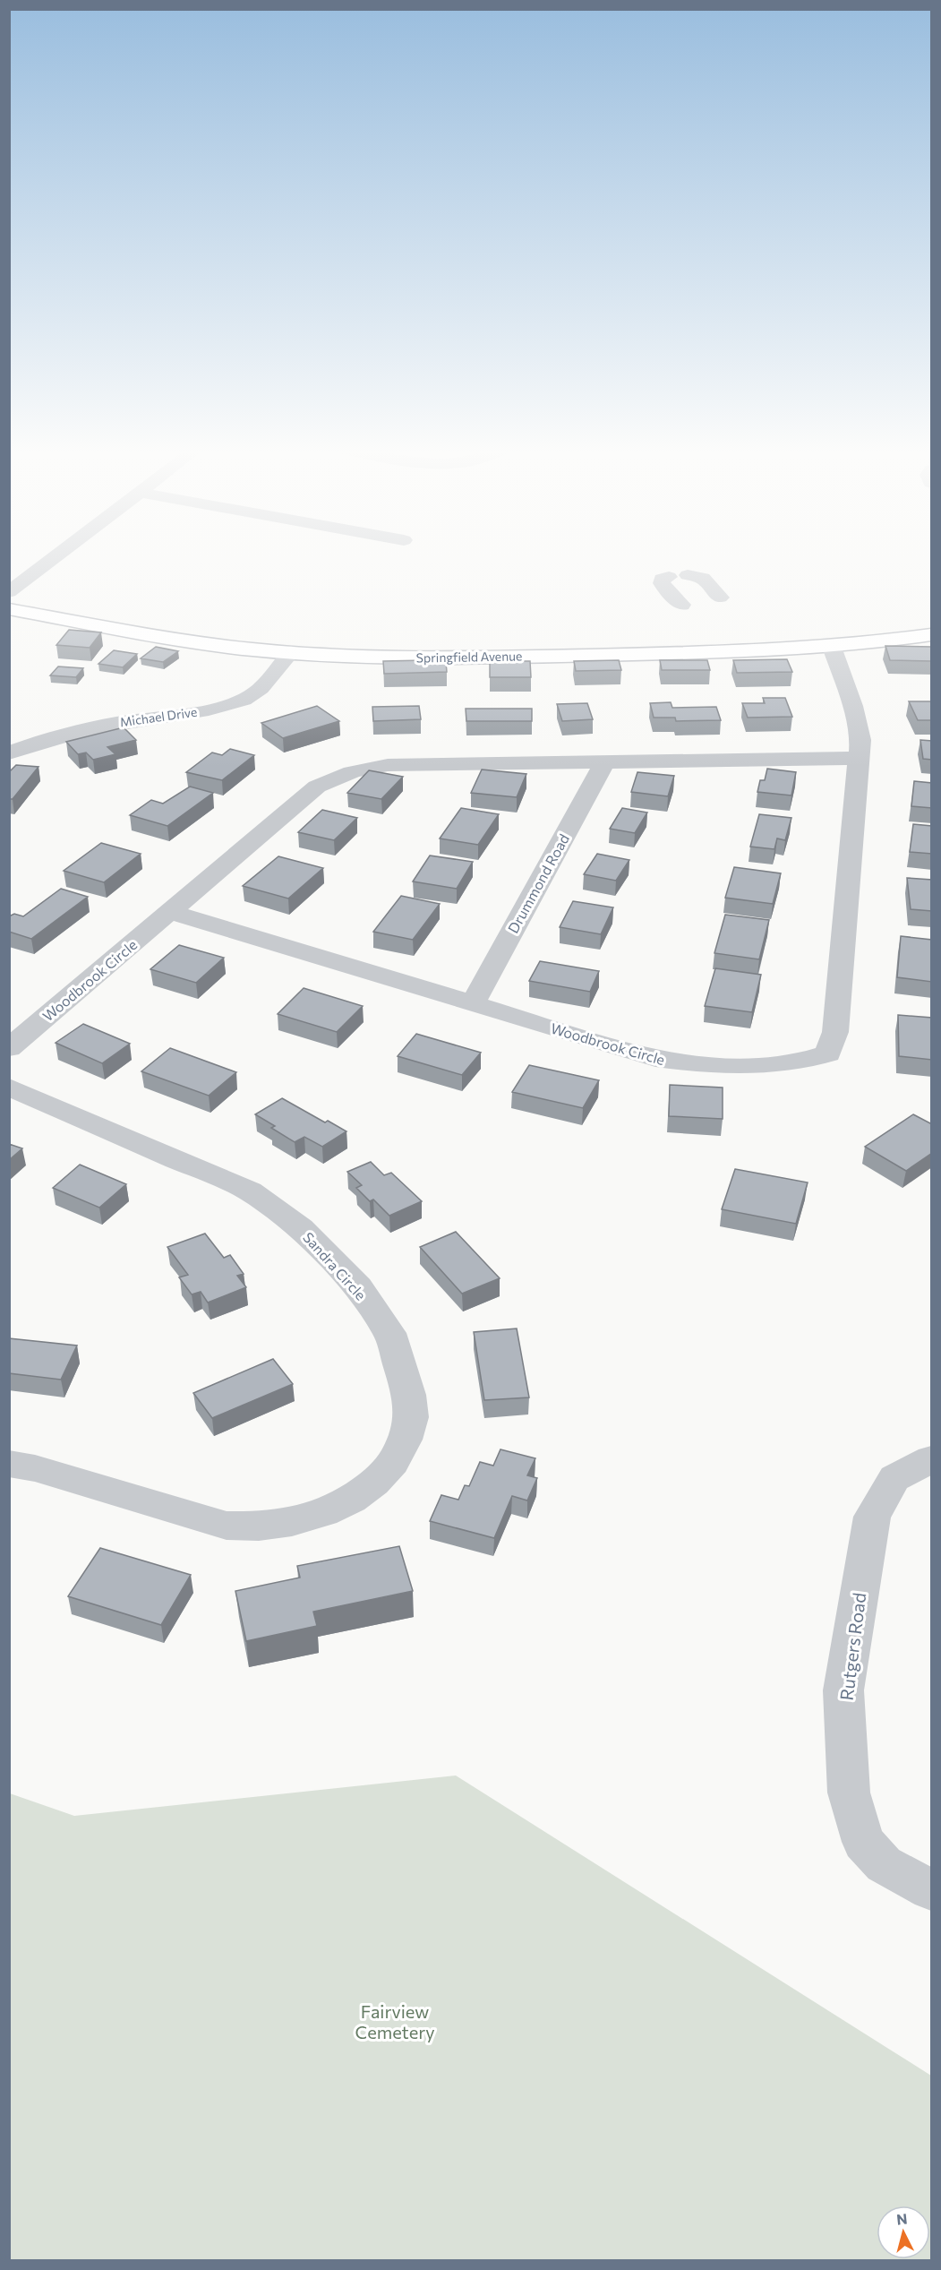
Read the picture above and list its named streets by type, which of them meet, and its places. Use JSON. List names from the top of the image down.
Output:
{
  "streets": {
    "main road": ["Springfield Avenue"],
    "street": [
      "Michael Drive",
      "Drummond Road",
      "Woodbrook Circle",
      "Sandra Circle",
      "Rutgers Road"
    ]
  },
  "crossings": [
    ["Springfield Avenue", "Michael Drive"],
    ["Springfield Avenue", "Woodbrook Circle"],
    ["Drummond Road", "Woodbrook Circle"]
  ],
  "parks": ["Fairview Cemetery"],
  "north": "top"
}
